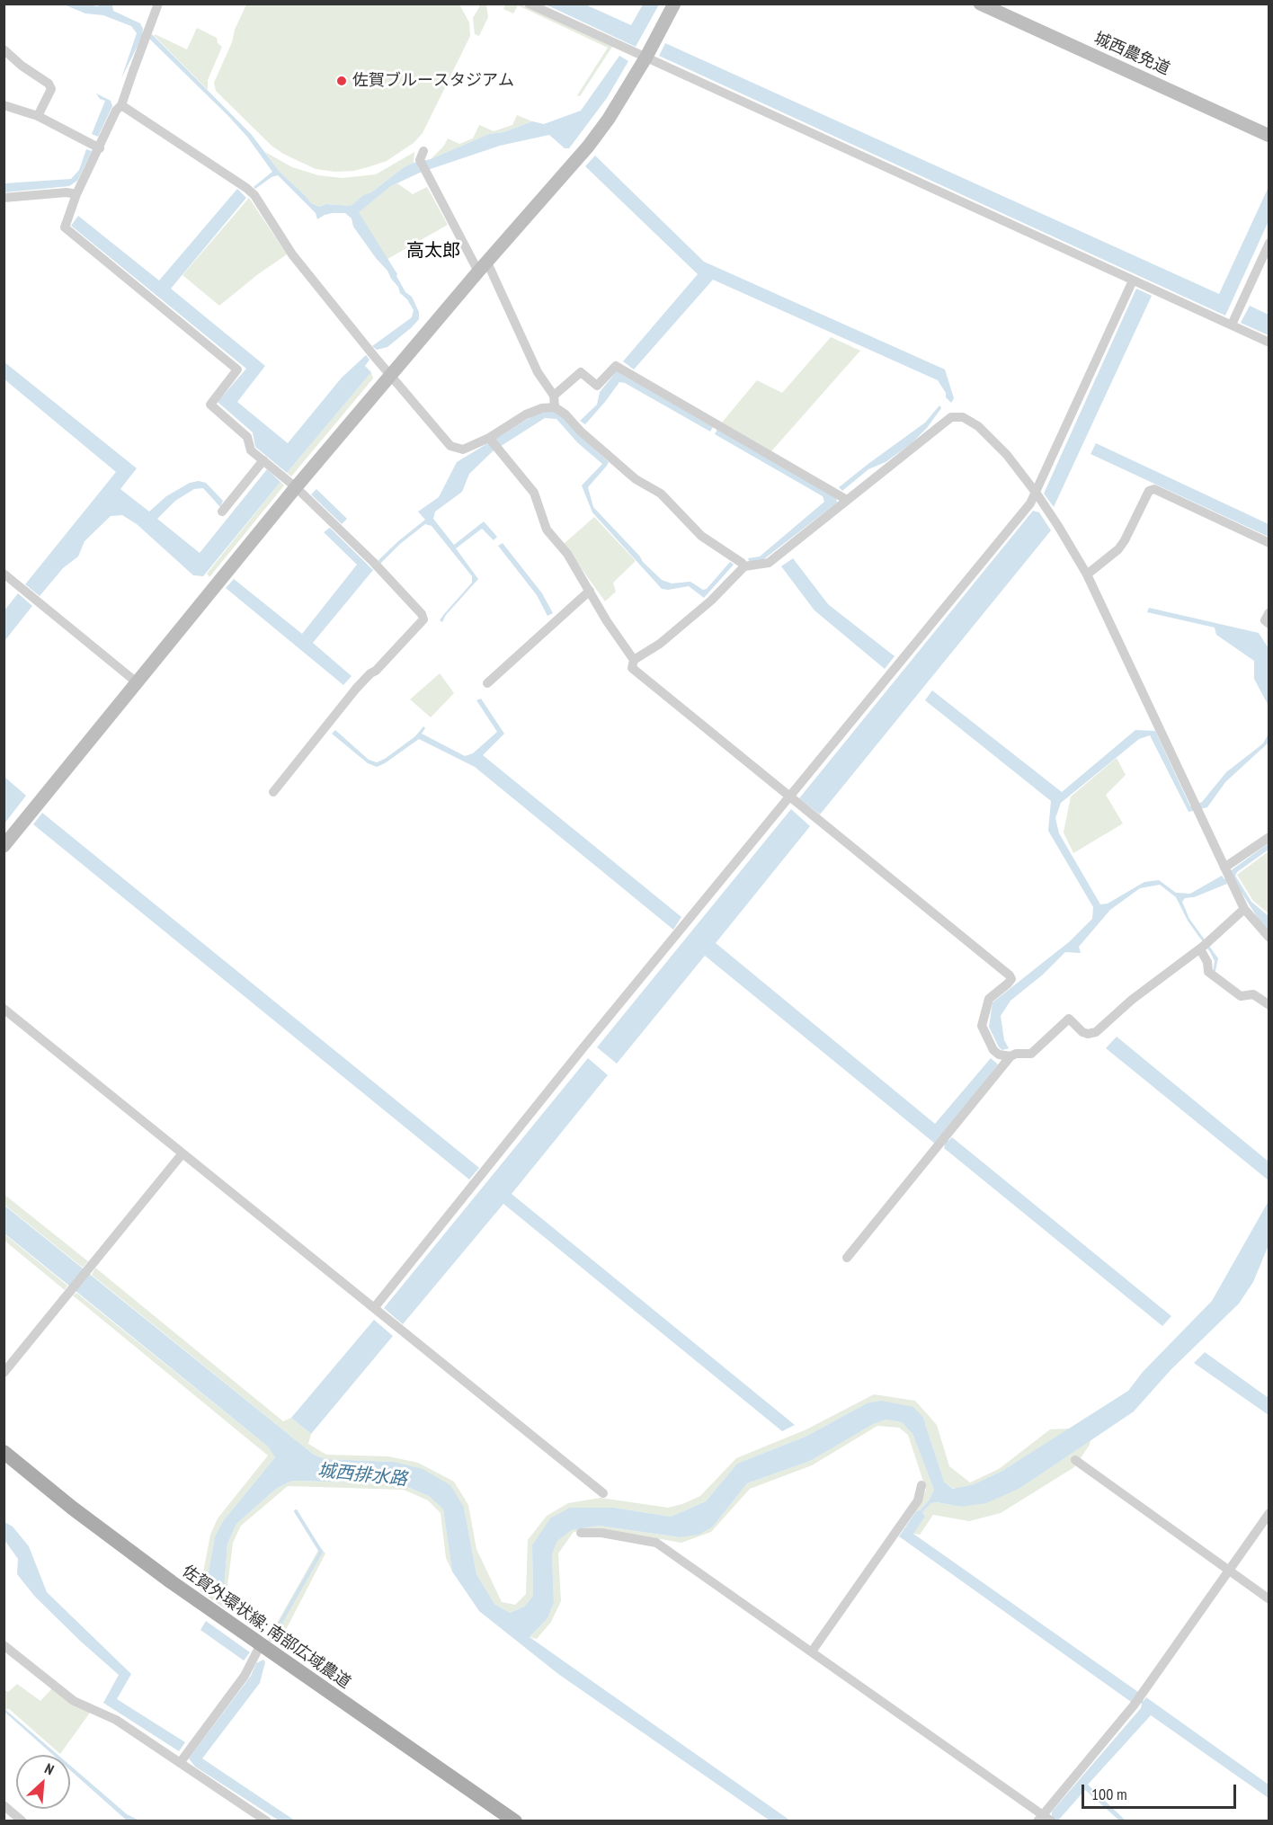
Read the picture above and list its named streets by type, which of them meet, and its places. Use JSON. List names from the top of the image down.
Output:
{
  "streets": {
    "main road": ["佐賀外環状線; 南部広域農道"],
    "street": ["城西農免道"]
  },
  "districts": ["高太郎"],
  "water": ["城西排水路"],
  "places": ["佐賀ブルースタジアム"],
  "scale_bar": "100 m",
  "north": "top right"
}
